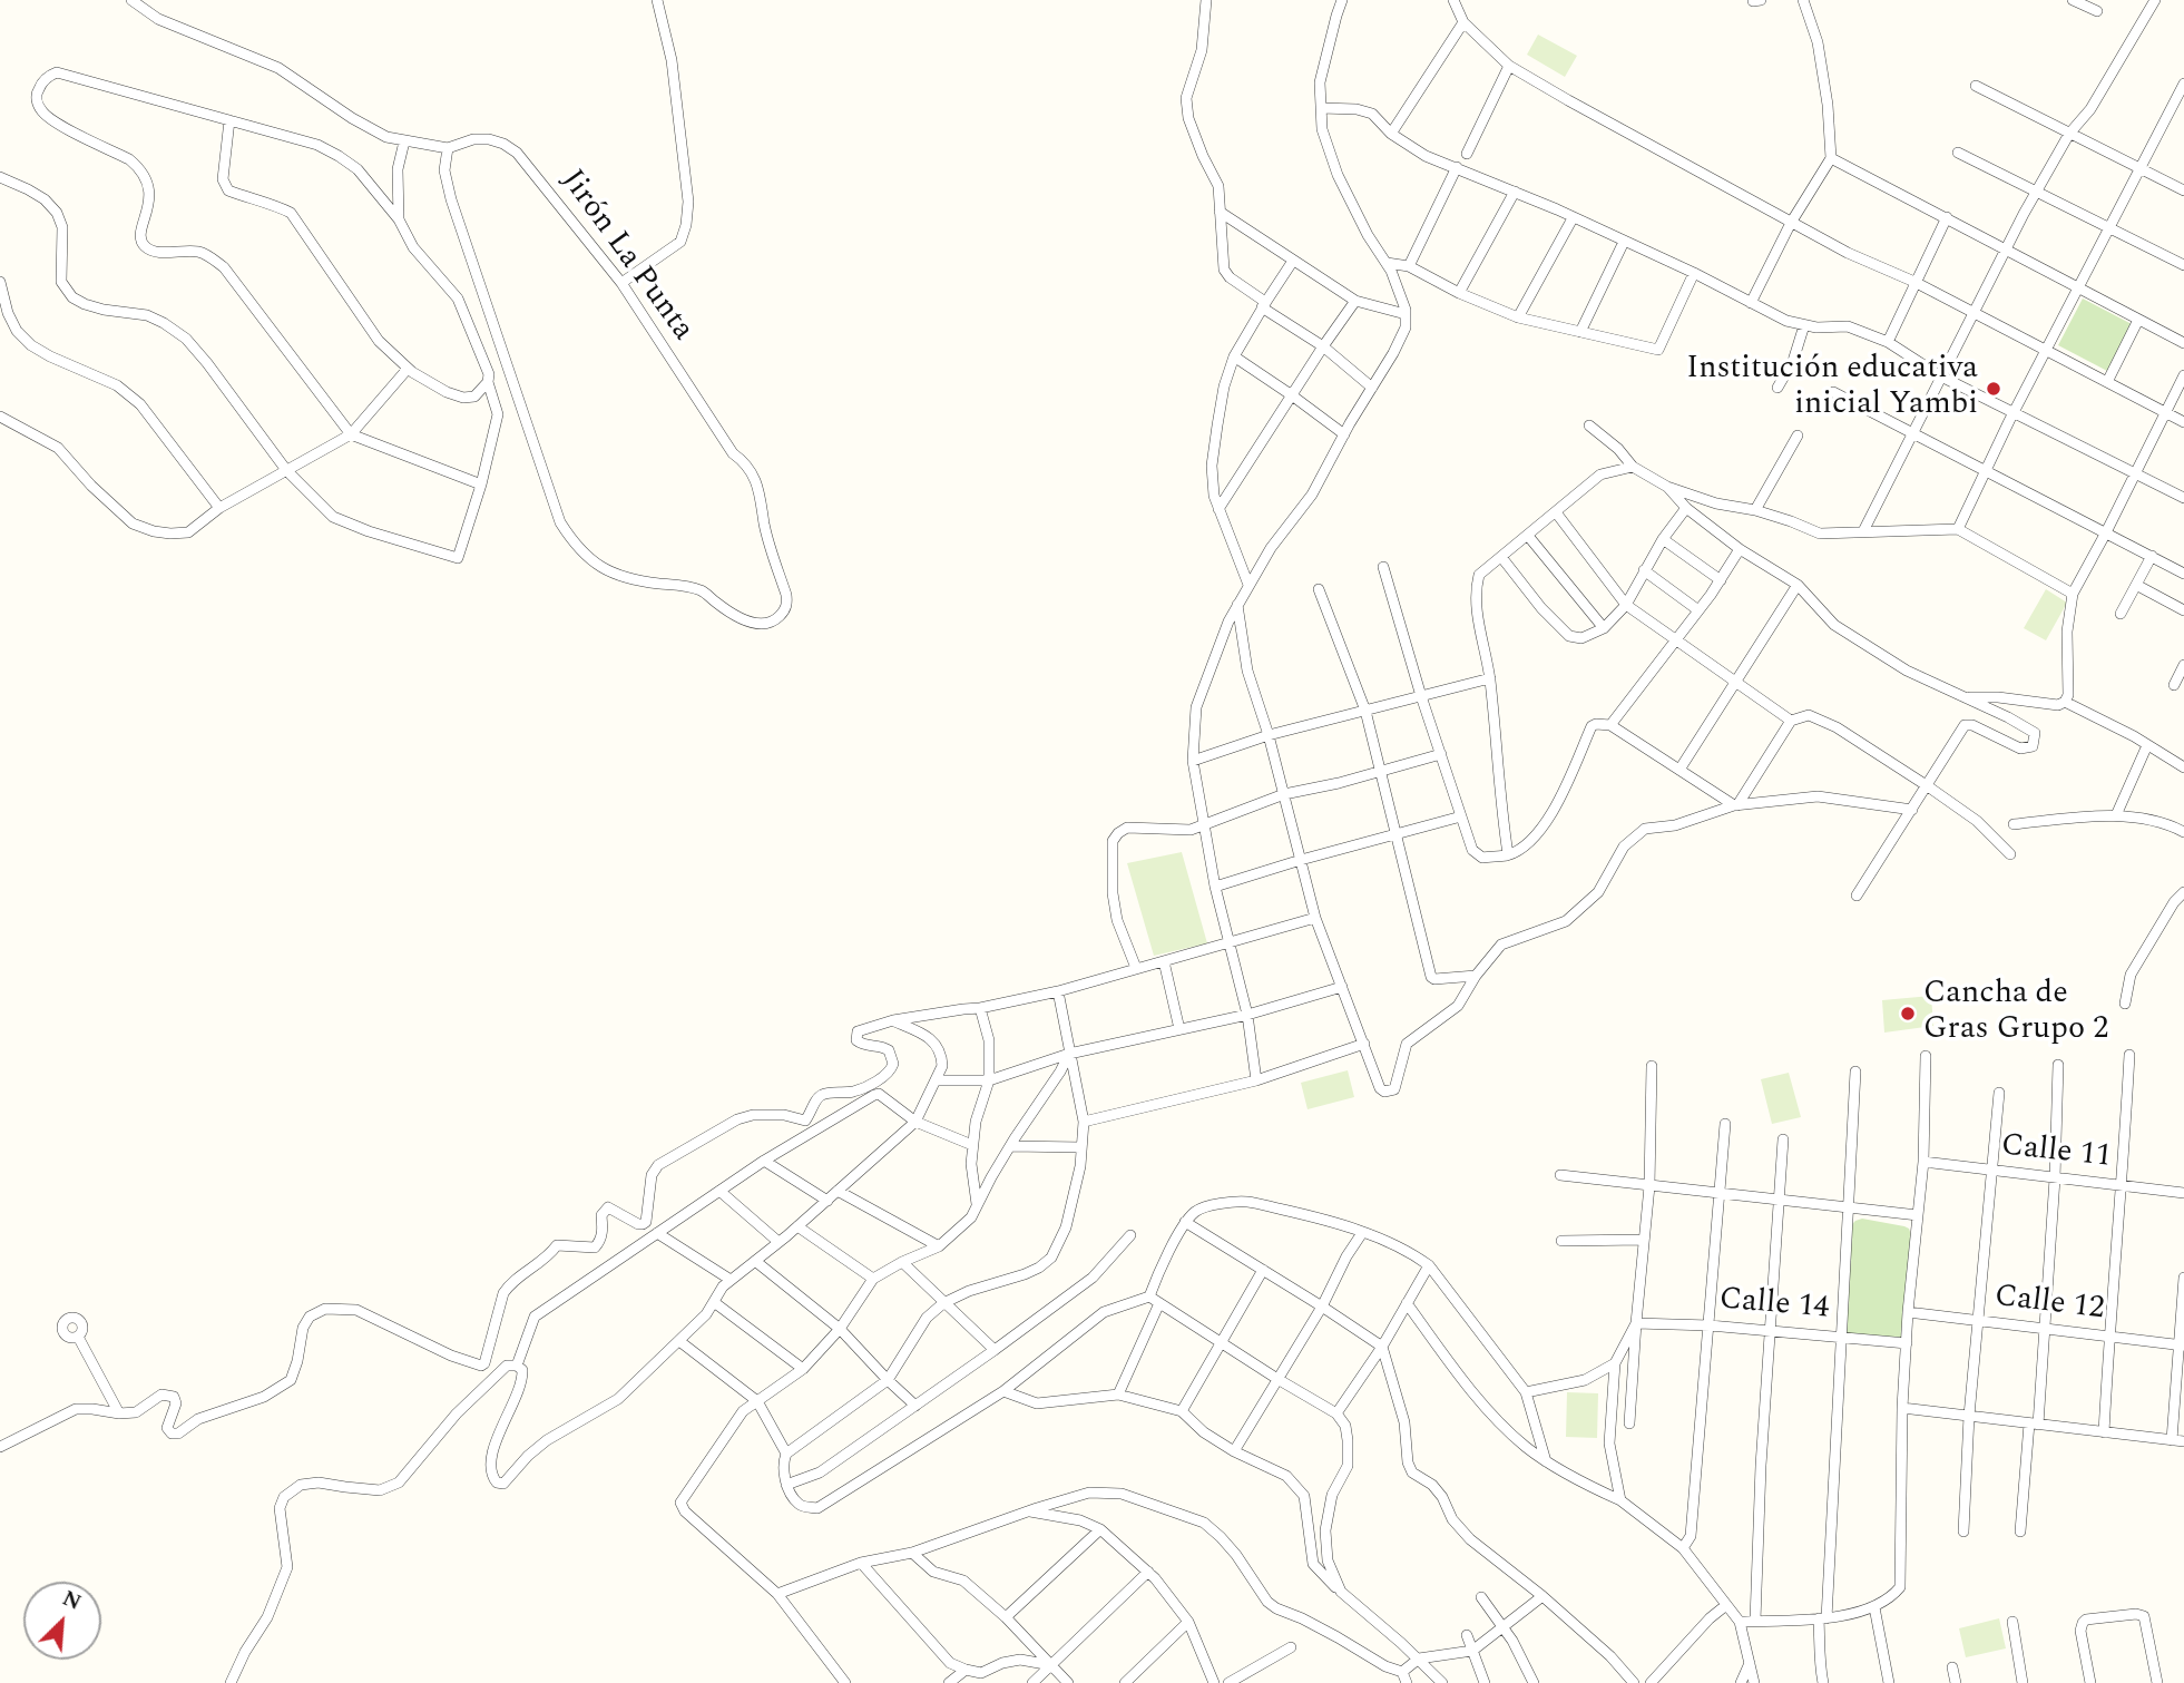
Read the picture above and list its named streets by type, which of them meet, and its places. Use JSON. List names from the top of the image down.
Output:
{
  "streets": {
    "street": [
      "Jirón La Punta",
      "Calle 11",
      "Calle 12",
      "Calle 14"
    ]
  },
  "places": ["Institución educativa inicial Yambi", "Cancha de Gras Grupo 2"],
  "north": "top right"
}
